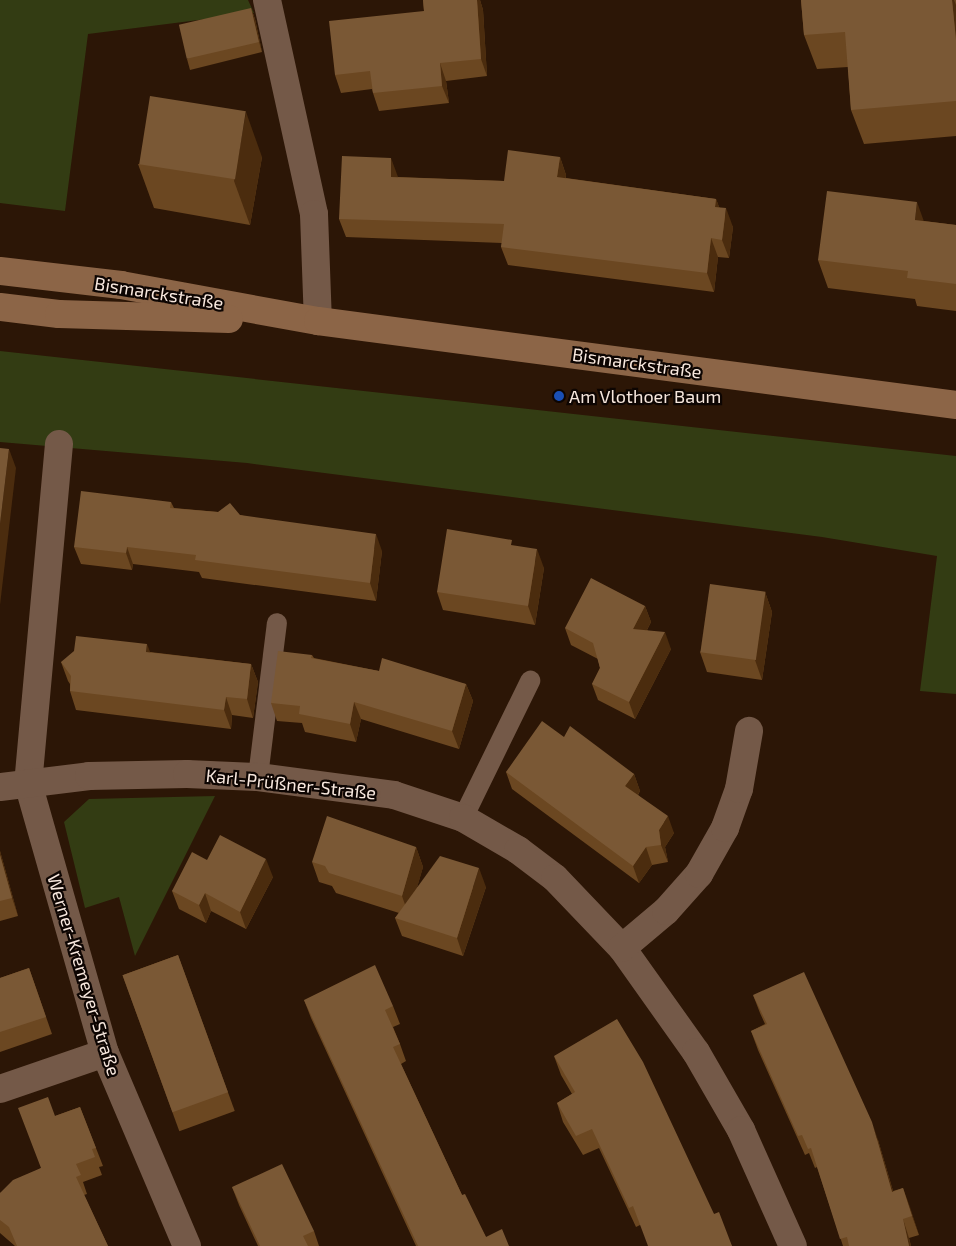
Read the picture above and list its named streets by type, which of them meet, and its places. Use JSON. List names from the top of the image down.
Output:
{
  "streets": {
    "main road": ["Bismarckstraße"],
    "street": ["Karl-Prüßner-Straße", "Werner-Kremeyer-Straße"]
  },
  "crossings": [
    ["Karl-Prüßner-Straße", "Werner-Kremeyer-Straße"]
  ],
  "places": ["Am Vlothoer Baum"]
}
